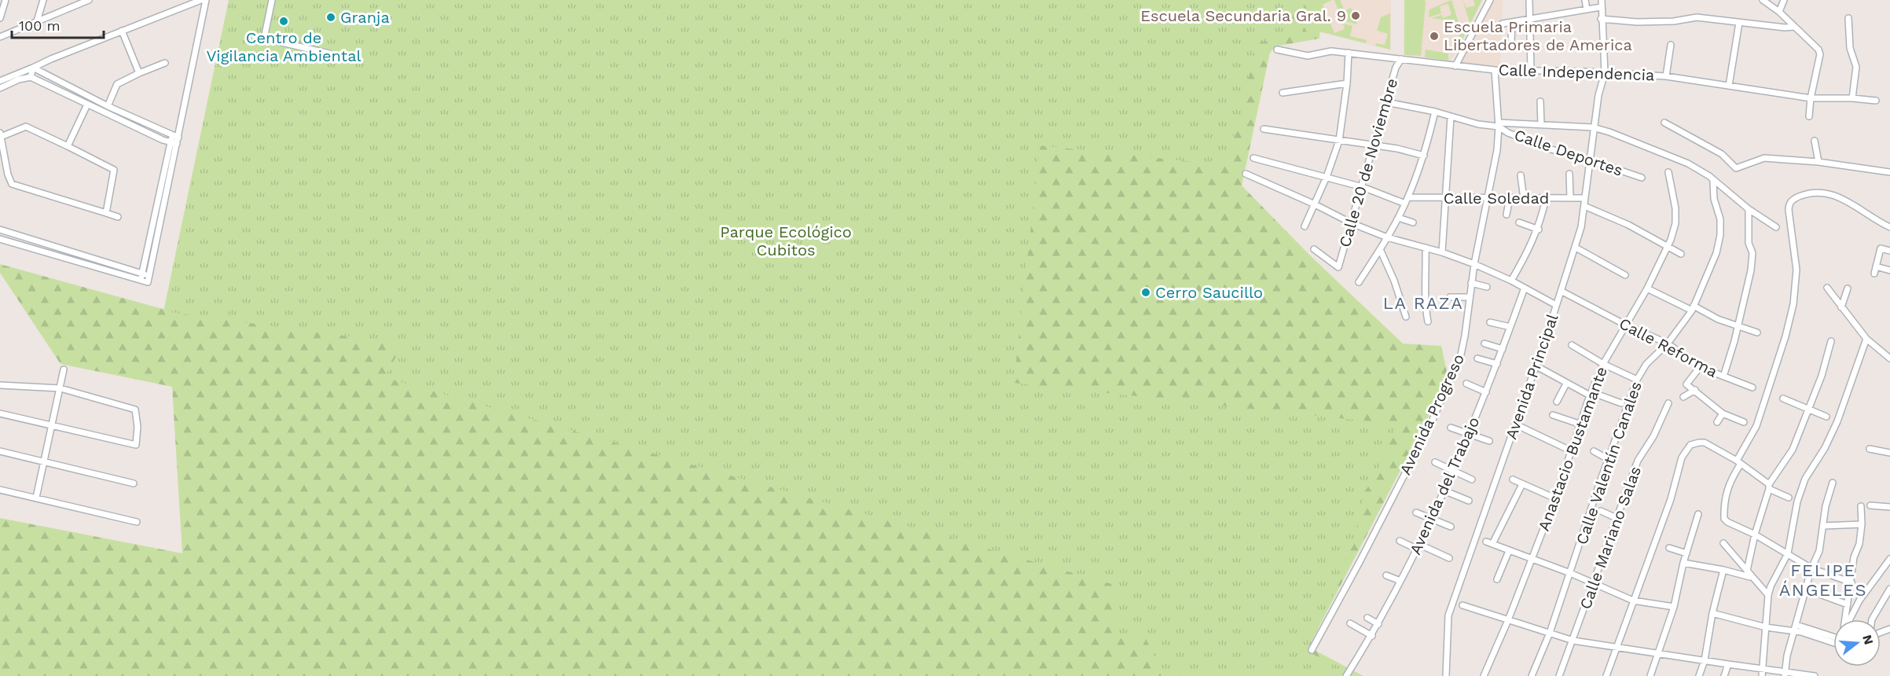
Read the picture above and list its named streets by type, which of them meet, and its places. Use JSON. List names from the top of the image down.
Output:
{
  "streets": {
    "street": [
      "Calle Independencia",
      "Calle Deportes",
      "Calle 20 de Noviembre",
      "Calle Soledad",
      "Calle Reforma",
      "Avenida Principal",
      "Avenida Progreso",
      "Anastacio Bustamante",
      "Calle Valentín Canales",
      "Avenida del Trabajo",
      "Calle Mariano Salas"
    ]
  },
  "crossings": [
    ["Calle Independencia", "Calle 20 de Noviembre"],
    ["Calle Independencia", "Avenida Principal"],
    ["Calle Independencia", "Avenida Progreso"],
    ["Calle Deportes", "Calle 20 de Noviembre"],
    ["Calle Deportes", "Avenida Principal"],
    ["Calle Deportes", "Avenida Progreso"],
    ["Calle Soledad", "Avenida Principal"],
    ["Calle Soledad", "Avenida Progreso"],
    ["Calle Reforma", "Avenida Principal"],
    ["Calle Reforma", "Anastacio Bustamante"],
    ["Calle Reforma", "Calle Valentín Canales"]
  ],
  "districts": ["LA RAZA", "FELIPE ÁNGELES"],
  "parks": ["Parque Ecológico Cubitos"],
  "places": [
    "Escuela Secundaria Gral. 9",
    "Granja",
    "Centro de Vigilancia Ambiental",
    "Escuela Primaria Libertadores de America",
    "Cerro Saucillo"
  ],
  "scale_bar": "100 m",
  "north": "right"
}
